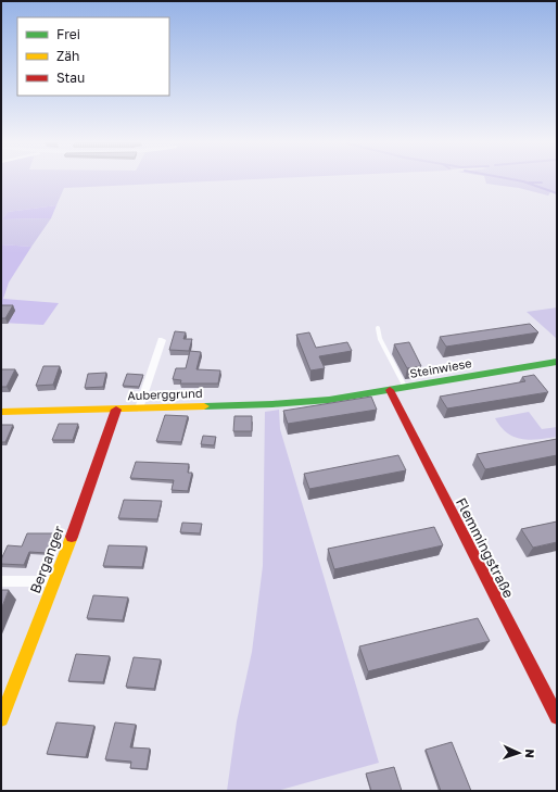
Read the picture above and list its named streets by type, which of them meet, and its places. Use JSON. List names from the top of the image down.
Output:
{
  "streets": {
    "street": [
      "Steinwiese",
      "Auberggrund",
      "Flemmingstraße",
      "Berganger"
    ]
  },
  "crossings": [
    ["Steinwiese", "Auberggrund"],
    ["Steinwiese", "Flemmingstraße"],
    ["Auberggrund", "Berganger"]
  ],
  "legend": ["Frei", "Zäh", "Stau"],
  "north": "right"
}
